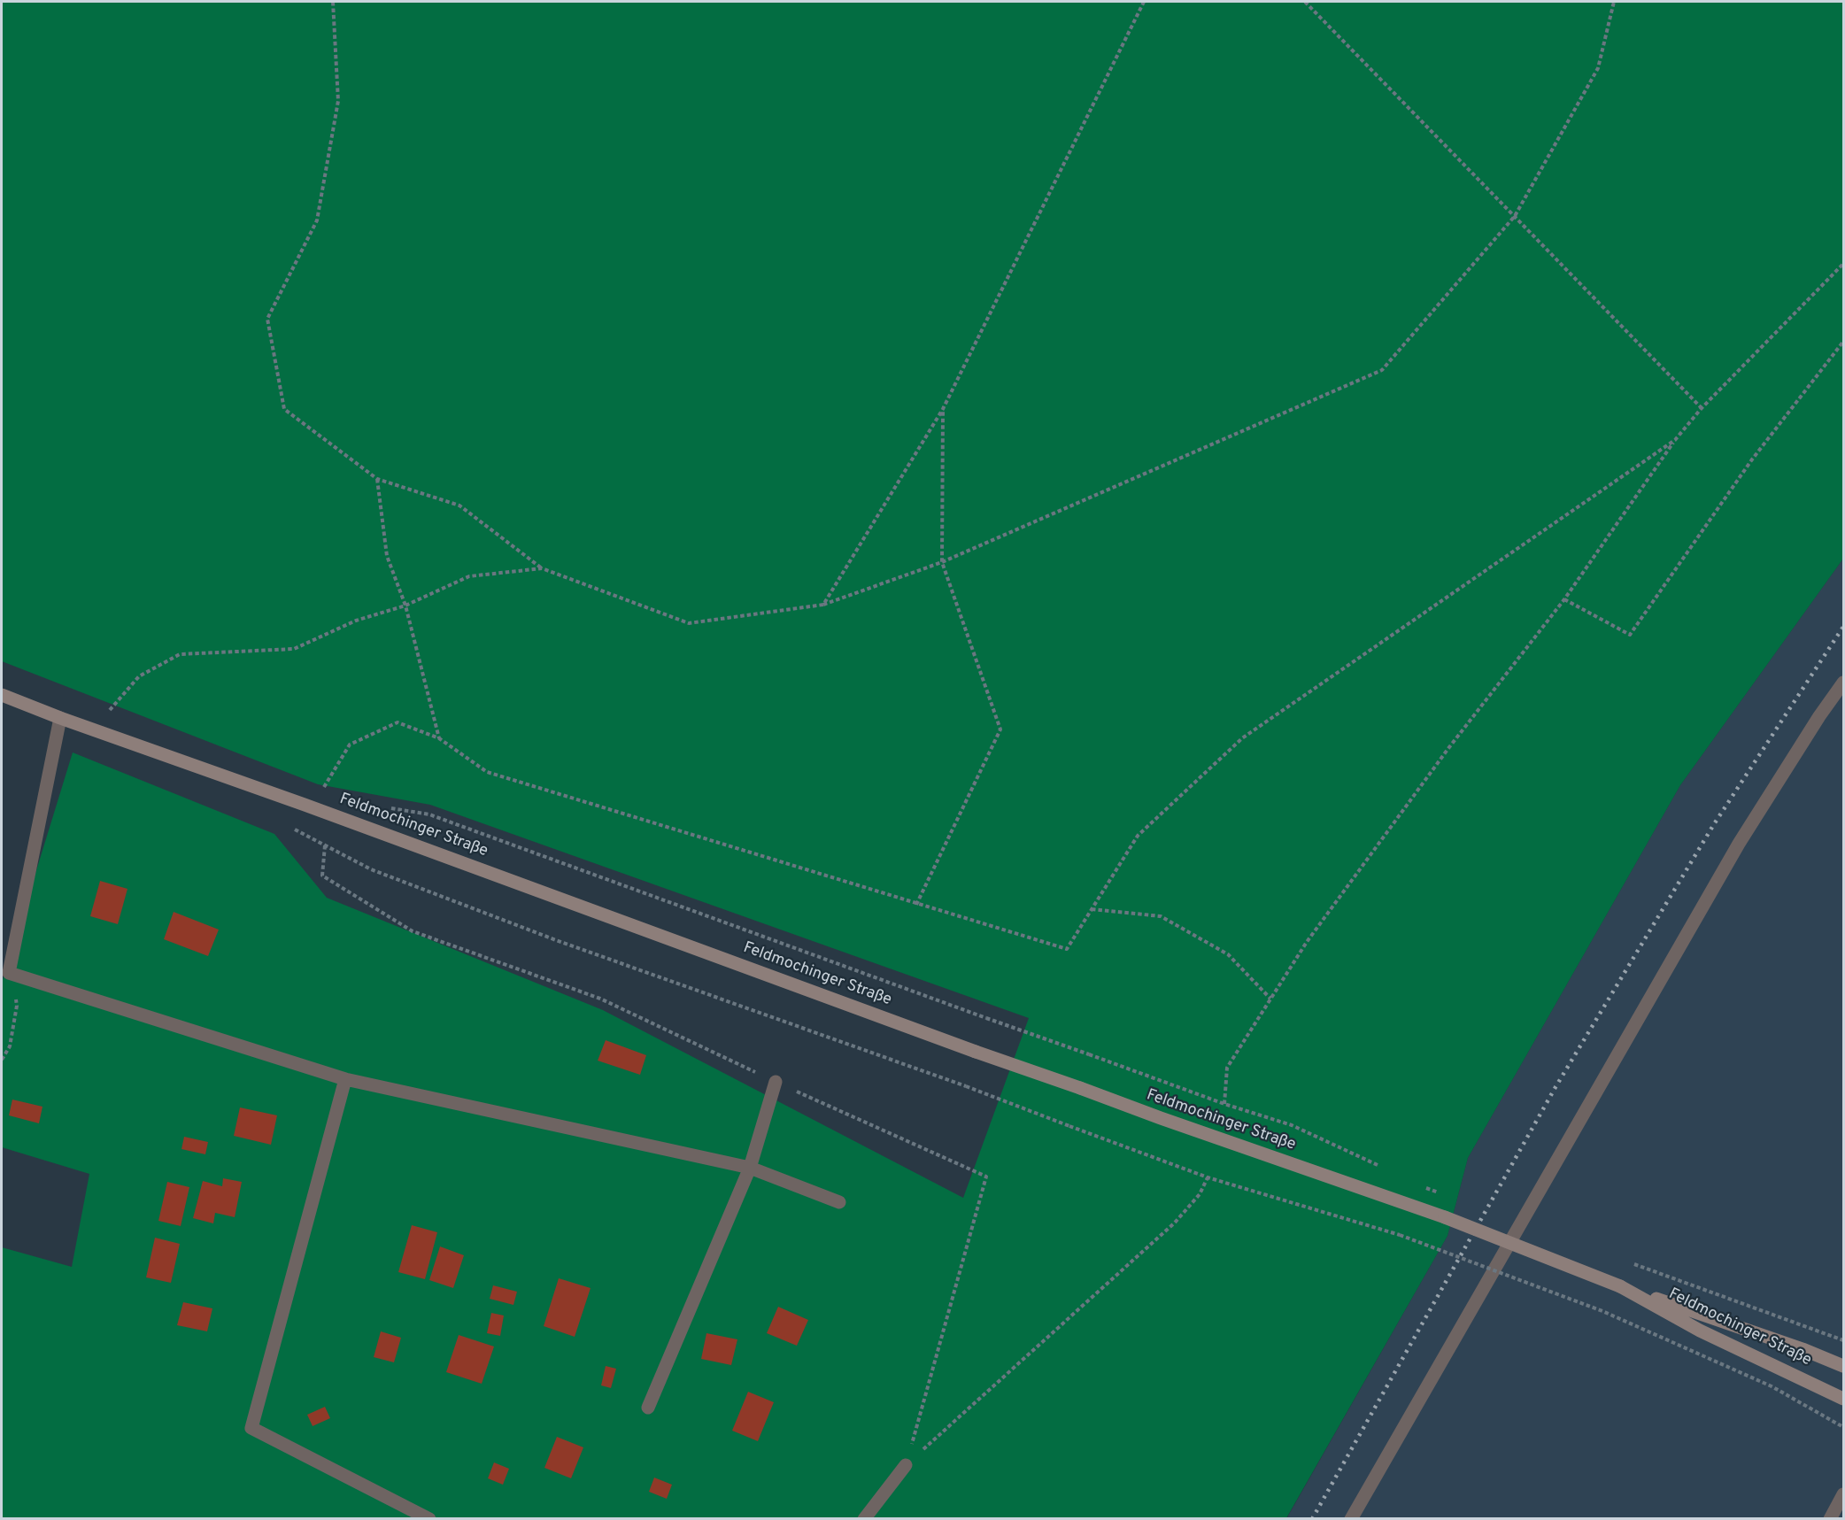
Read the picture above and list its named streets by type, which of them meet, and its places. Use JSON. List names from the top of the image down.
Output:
{
  "streets": {
    "main road": ["Feldmochinger Straße"]
  }
}
